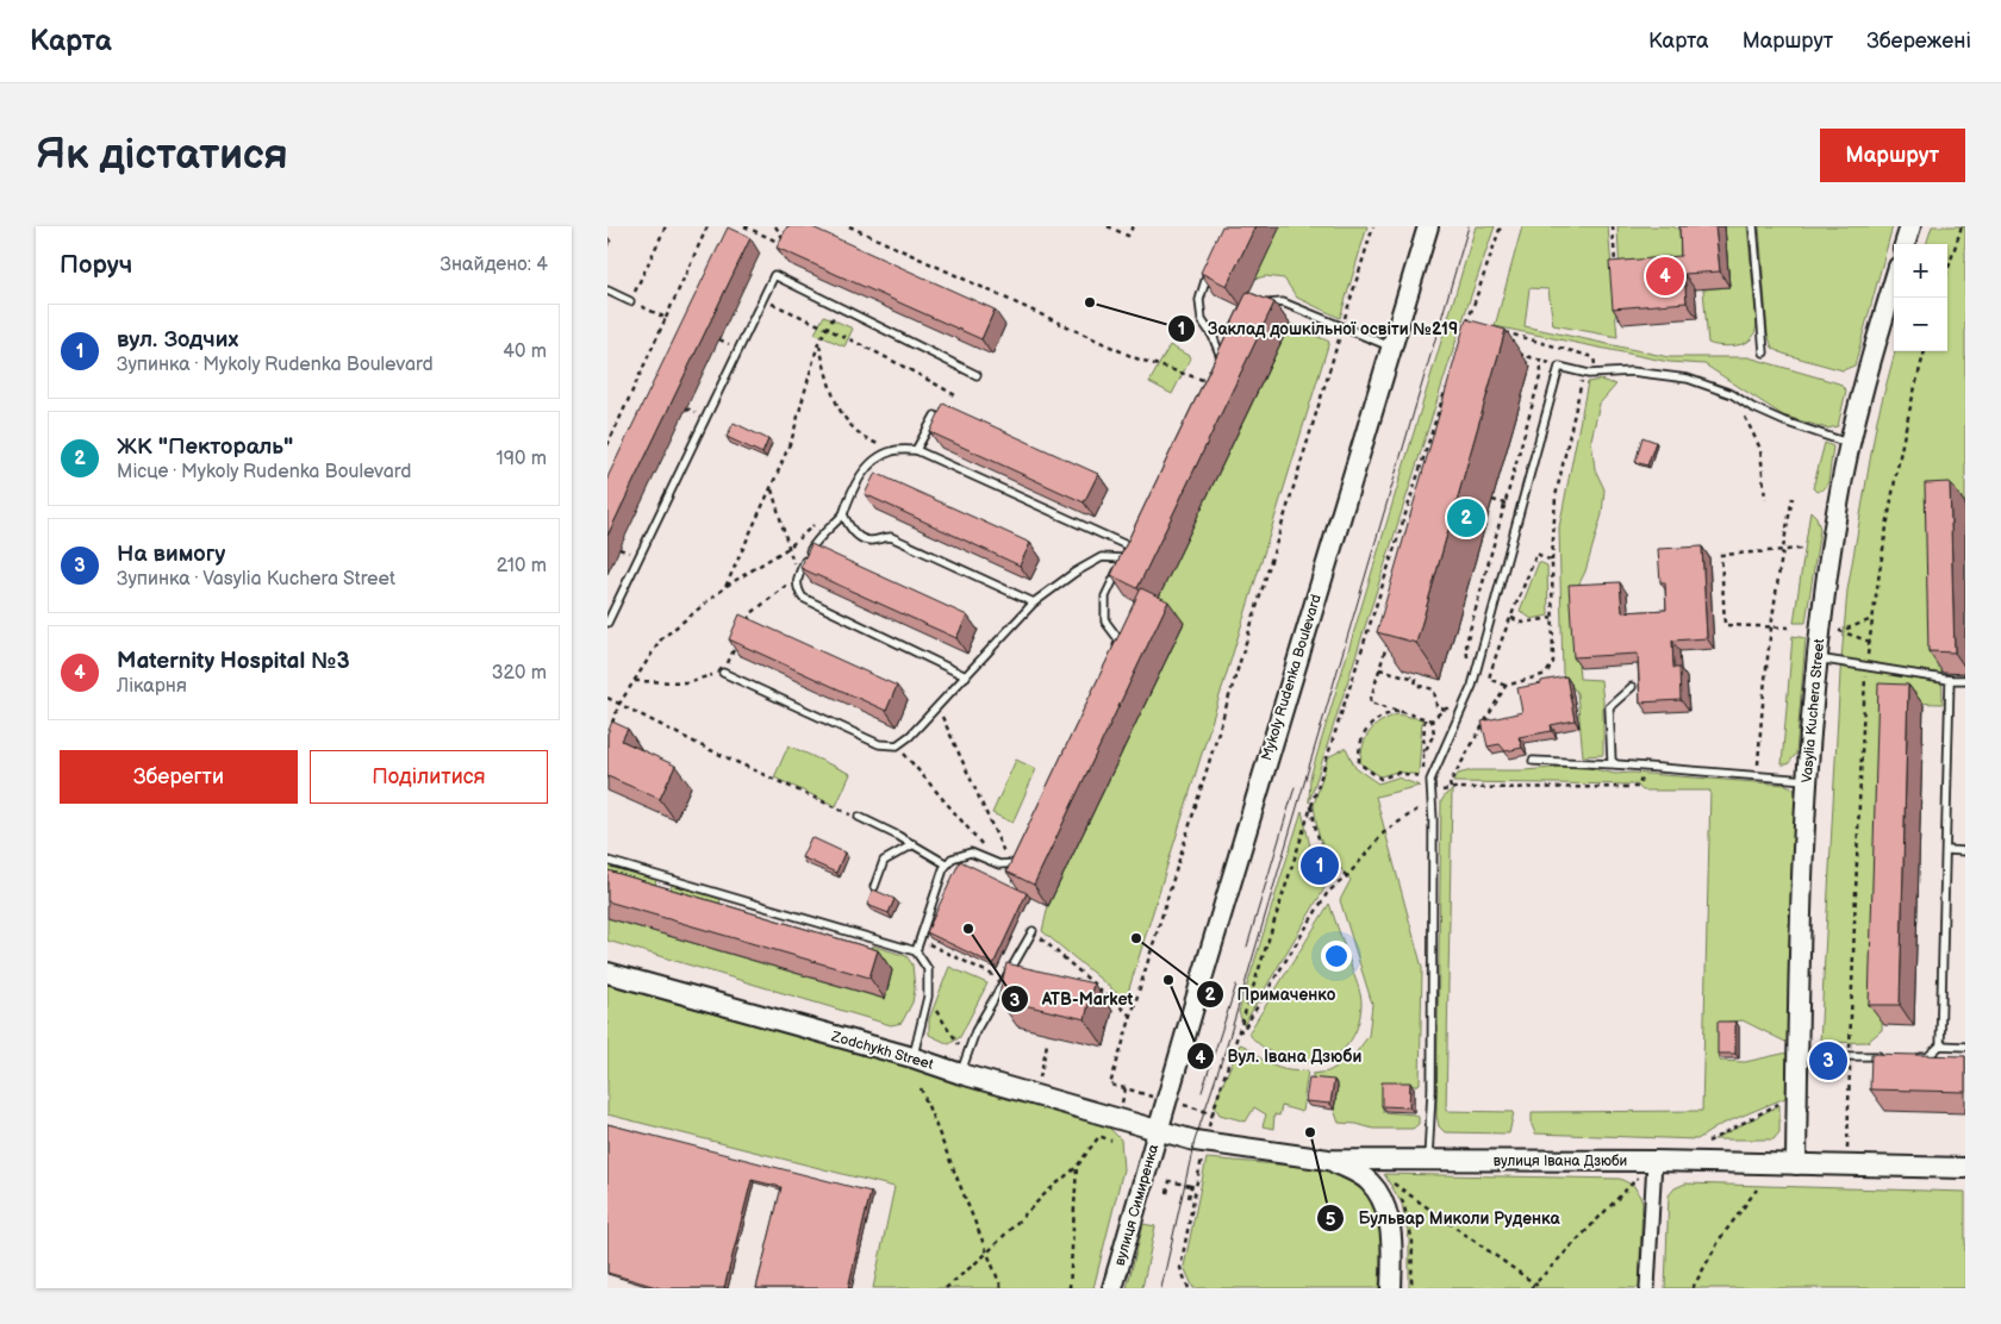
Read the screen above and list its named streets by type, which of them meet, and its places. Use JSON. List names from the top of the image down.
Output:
{
  "streets": {
    "street": [
      "Mykoly Rudenka Boulevard",
      "Vasylia Kuchera Street",
      "Zodchykh Street",
      "вулиця Івана Дзюби"
    ]
  },
  "crossings": [
    ["Mykoly Rudenka Boulevard", "Zodchykh Street"],
    ["Mykoly Rudenka Boulevard", "вулиця Івана Дзюби"],
    ["Vasylia Kuchera Street", "вулиця Івана Дзюби"],
    ["Zodchykh Street", "вулиця Івана Дзюби"]
  ],
  "places": [
    "Заклад дошкільної освіти №219",
    "ATB-Market",
    "Примаченко",
    "Вул. Івана Дзюби",
    "Бульвар Миколи Руденка"
  ],
  "page": {
    "header": "Карта",
    "nav": ["Карта", "Маршрут", "Збережені"],
    "buttons": [
      "Маршрут",
      ["Зберегти", "Поділитися"]
    ],
    "title": "Як дістатися",
    "heading": ["Поруч", "Знайдено: 4"],
    "map_buttons": ["+", "−"],
    "pins": [
      "4",
      "2",
      "1",
      "3"
    ],
    "list": [
      {
        "mark": "1",
        "name": "вул. Зодчих",
        "note": "Зупинка · Mykoly Rudenka Boulevard",
        "value": "40 m"
      },
      {
        "mark": "2",
        "name": "ЖК \"Пектораль\"",
        "note": "Місце · Mykoly Rudenka Boulevard",
        "value": "190 m"
      },
      {
        "mark": "3",
        "name": "На вимогу",
        "note": "Зупинка · Vasylia Kuchera Street",
        "value": "210 m"
      },
      {
        "mark": "4",
        "name": "Maternity Hospital №3",
        "note": "Лікарня",
        "value": "320 m"
      }
    ]
  }
}
